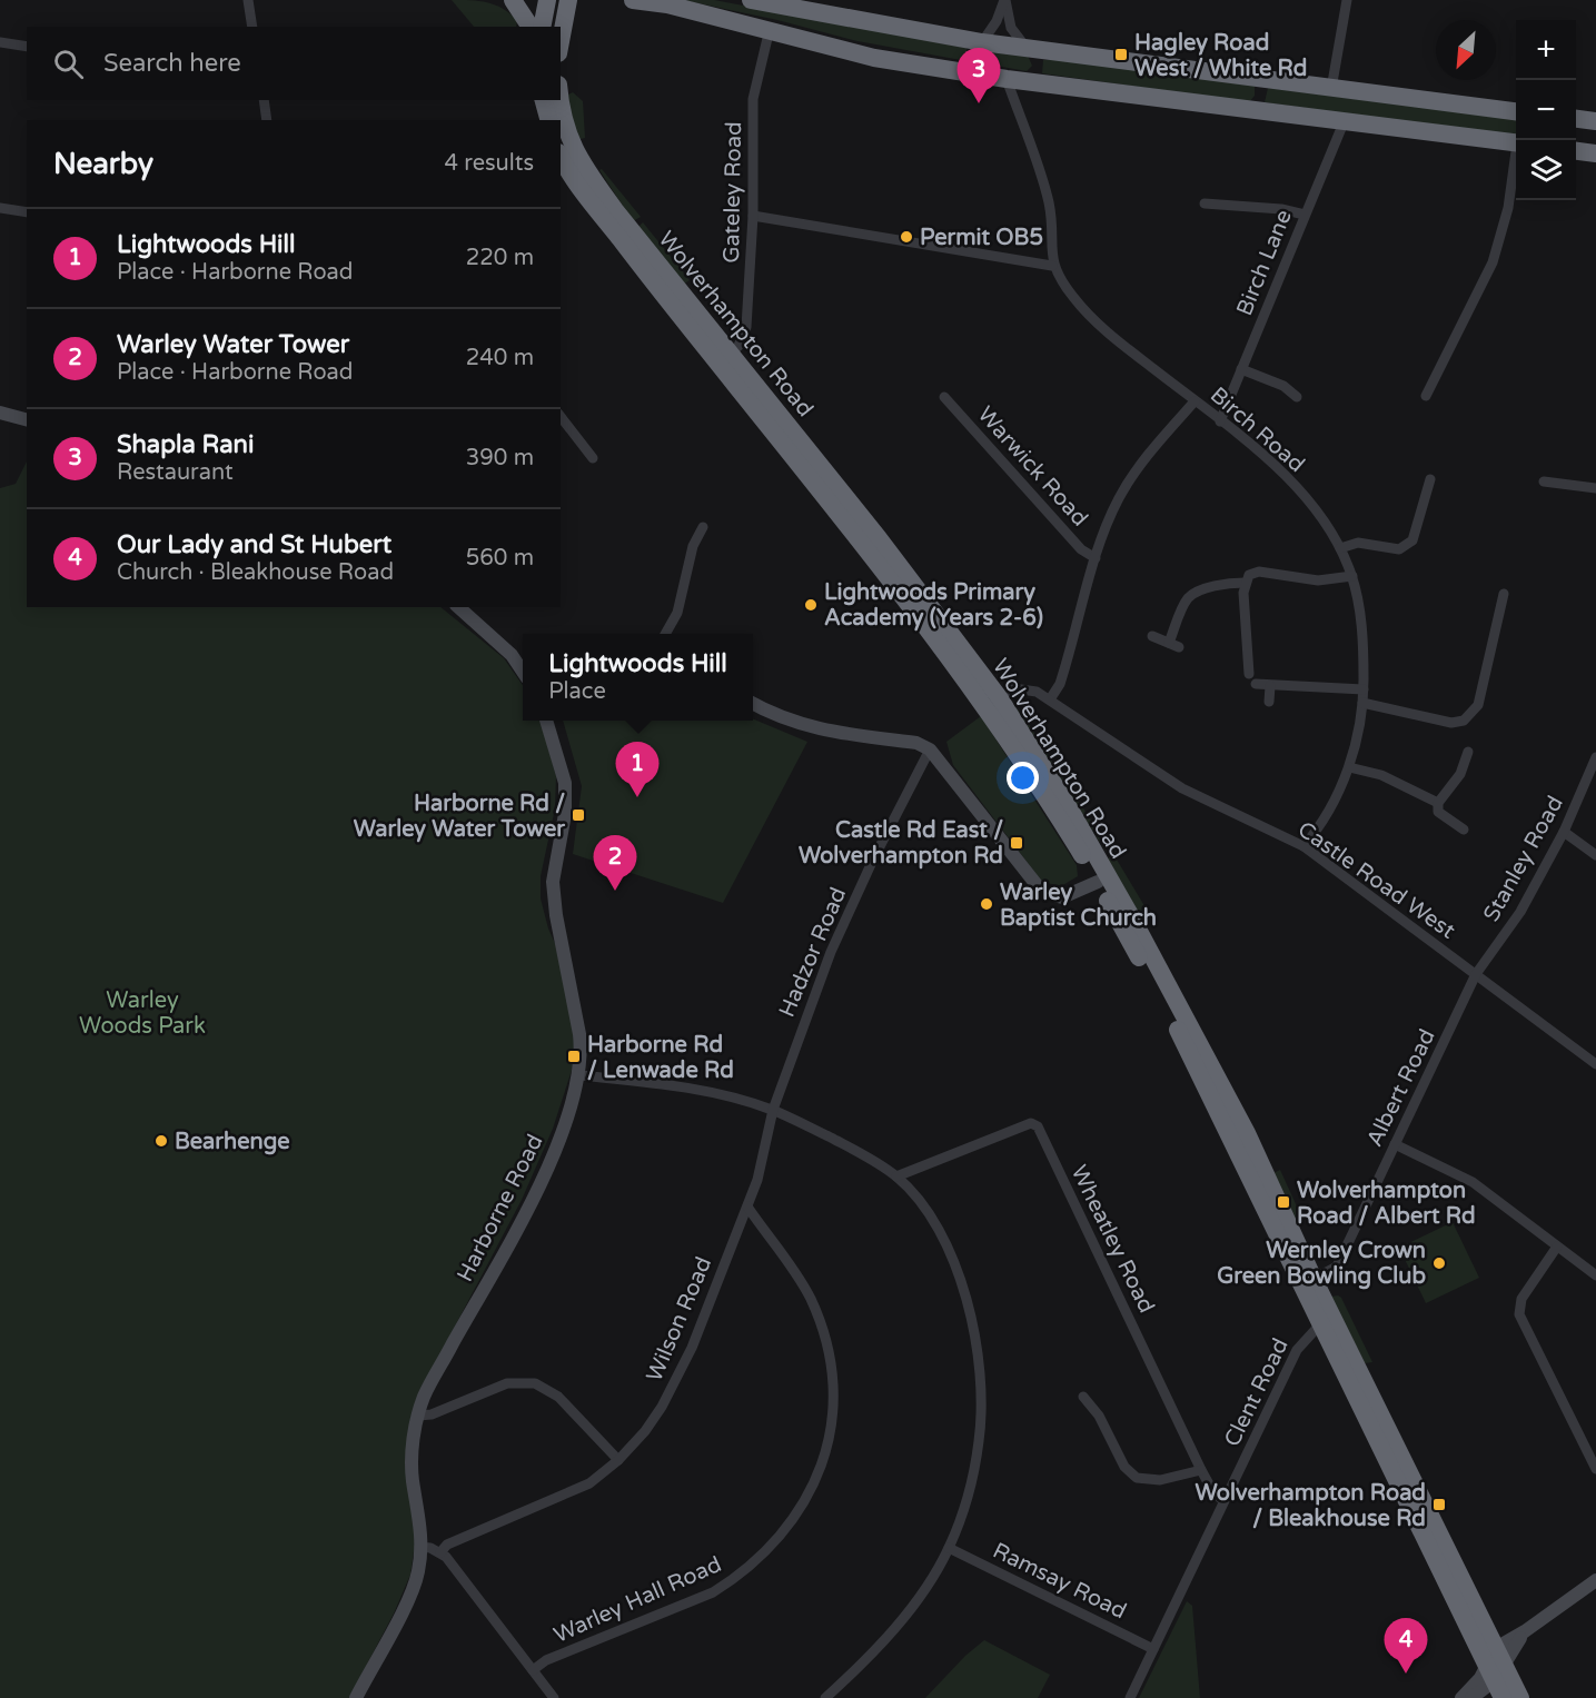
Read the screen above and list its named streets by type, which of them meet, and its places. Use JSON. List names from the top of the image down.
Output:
{
  "streets": {
    "highway": ["Wolverhampton Road"],
    "street": [
      "Gateley Road",
      "Birch Lane",
      "Birch Road",
      "Warwick Road",
      "Stanley Road",
      "Castle Road West",
      "Hadzor Road",
      "Albert Road",
      "Harborne Road",
      "Wheatley Road",
      "Wilson Road",
      "Clent Road",
      "Ramsay Road",
      "Warley Hall Road"
    ]
  },
  "crossings": [
    ["Gateley Road", "Wolverhampton Road"],
    ["Birch Lane", "Birch Road"],
    ["Wolverhampton Road", "Castle Road West"],
    ["Wolverhampton Road", "Albert Road"],
    ["Wolverhampton Road", "Clent Road"],
    ["Birch Road", "Castle Road West"],
    ["Stanley Road", "Castle Road West"],
    ["Stanley Road", "Albert Road"],
    ["Castle Road West", "Albert Road"],
    ["Hadzor Road", "Wilson Road"],
    ["Wheatley Road", "Clent Road"],
    ["Wilson Road", "Warley Hall Road"],
    ["Clent Road", "Ramsay Road"]
  ],
  "parks": ["Warley Woods Park"],
  "places": {
    "transit": [
      "Hagley Road West / White Rd",
      "Harborne Rd / Warley Water Tower",
      "Castle Rd East / Wolverhampton Rd",
      "Harborne Rd / Lenwade Rd",
      "Wolverhampton Road / Albert Rd",
      "Wolverhampton Road / Bleakhouse Rd"
    ],
    "other": [
      "Permit OB5",
      "Lightwoods Primary Academy (Years 2-6)",
      "Warley Baptist Church",
      "Bearhenge",
      "Wernley Crown Green Bowling Club"
    ]
  },
  "north": "bottom left",
  "page": {
    "map_buttons": ["+", "−"],
    "search": "Search here",
    "pins": [
      "3",
      "1",
      "2",
      "4"
    ],
    "heading": ["Nearby", "4 results"],
    "list": [
      {
        "mark": "1",
        "name": "Lightwoods Hill",
        "note": "Place · Harborne Road",
        "value": "220 m"
      },
      {
        "mark": "2",
        "name": "Warley Water Tower",
        "note": "Place · Harborne Road",
        "value": "240 m"
      },
      {
        "mark": "3",
        "name": "Shapla Rani",
        "note": "Restaurant",
        "value": "390 m"
      },
      {
        "mark": "4",
        "name": "Our Lady and St Hubert",
        "note": "Church · Bleakhouse Road",
        "value": "560 m"
      }
    ],
    "popup": ["Lightwoods Hill", "Place"]
  }
}
